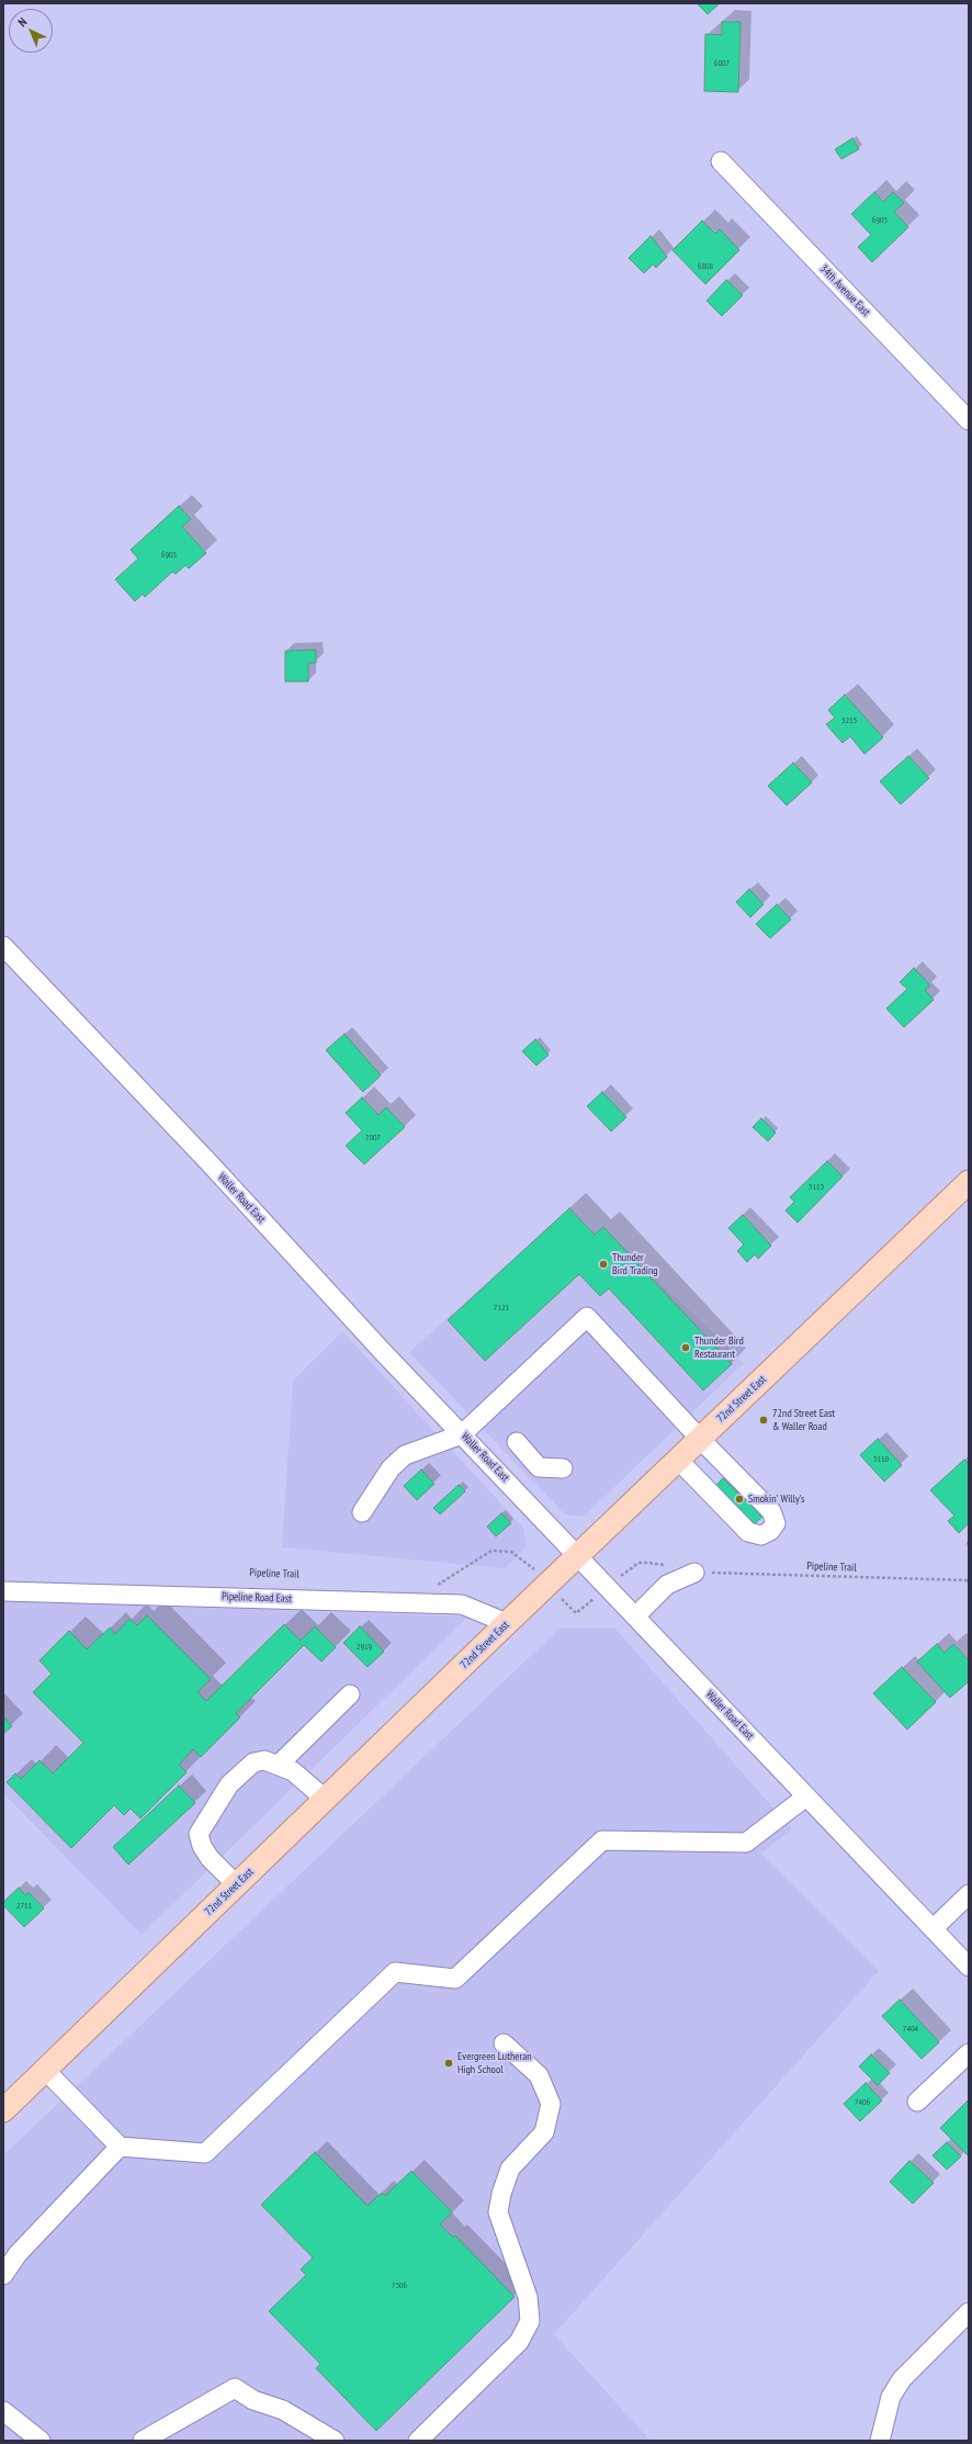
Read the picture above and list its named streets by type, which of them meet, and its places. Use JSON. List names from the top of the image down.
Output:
{
  "streets": {
    "main road": ["72nd Street East"],
    "street": ["34th Avenue East", "Waller Road East", "Pipeline Road East"],
    "path": ["Pipeline Trail"]
  },
  "crossings": [
    ["Waller Road East", "72nd Street East"],
    ["72nd Street East", "Pipeline Road East"]
  ],
  "places": [
    "Thunder Bird Trading",
    "Thunder Bird Restaurant",
    "72nd Street East & Waller Road",
    "Smokin' Willy's",
    "Evergreen Lutheran High School"
  ],
  "house_numbers": [
    "6807",
    "6905",
    "6808",
    "6905",
    "3215",
    "7007",
    "3113",
    "7121",
    "3110",
    "2919",
    "2711",
    "7404",
    "7406",
    "7306"
  ],
  "north": "top left"
}
